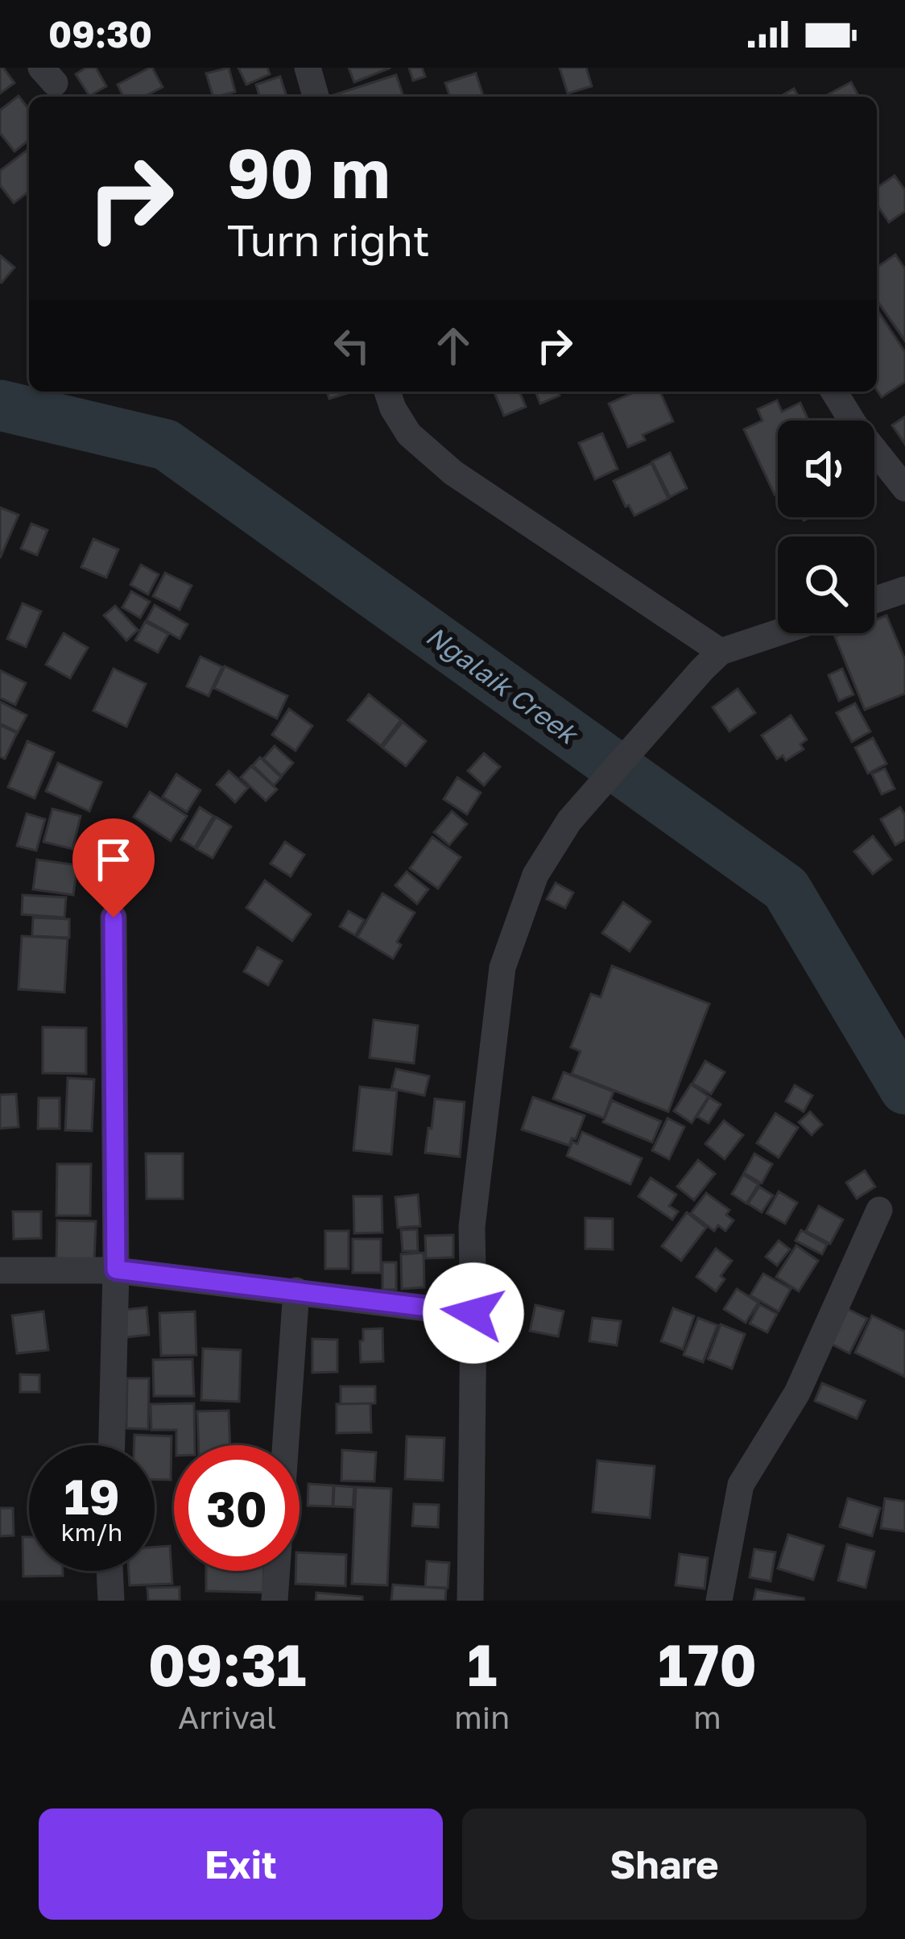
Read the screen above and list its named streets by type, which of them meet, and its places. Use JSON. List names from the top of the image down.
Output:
{
  "water": ["Ngalaik Creek"],
  "page": {
    "status": "09:30",
    "turn": ["90 m", "Turn right"],
    "speed": "19 km/h",
    "limit": "30",
    "eta": [
      "09:31",
      "Arrival",
      "1",
      "min",
      "170",
      "m"
    ],
    "buttons": ["Exit", "Share"]
  }
}
